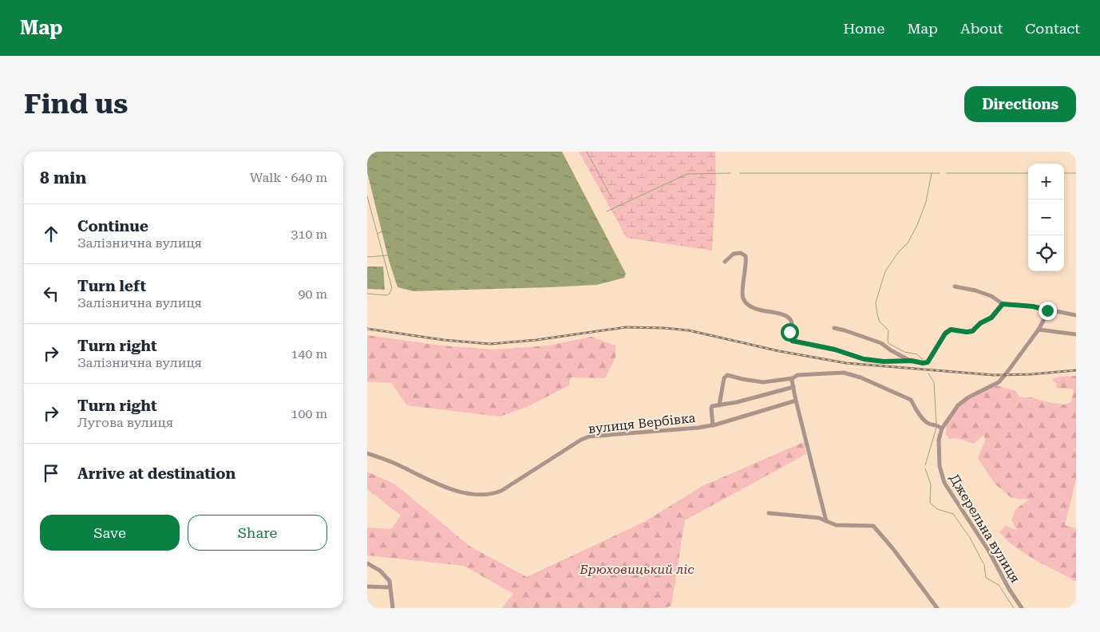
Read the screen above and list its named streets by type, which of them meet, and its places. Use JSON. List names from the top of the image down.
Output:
{
  "streets": {
    "street": ["вулиця Вербівка", "Джерельна вулиця"]
  },
  "parks": ["Брюховицький ліс"],
  "page": {
    "header": "Map",
    "nav": [
      "Home",
      "Map",
      "About",
      "Contact"
    ],
    "buttons": [
      "Directions",
      ["Save", "Share"]
    ],
    "title": "Find us",
    "heading": ["8 min", "Walk · 640 m"],
    "map_buttons": ["+", "−"],
    "list": [
      ["Continue", "Залізнична вулиця", "310 m"],
      ["Turn left", "Залізнична вулиця", "90 m"],
      ["Turn right", "Залізнична вулиця", "140 m"],
      ["Turn right", "Лугова вулиця", "100 m"],
      "Arrive at destination"
    ]
  }
}
